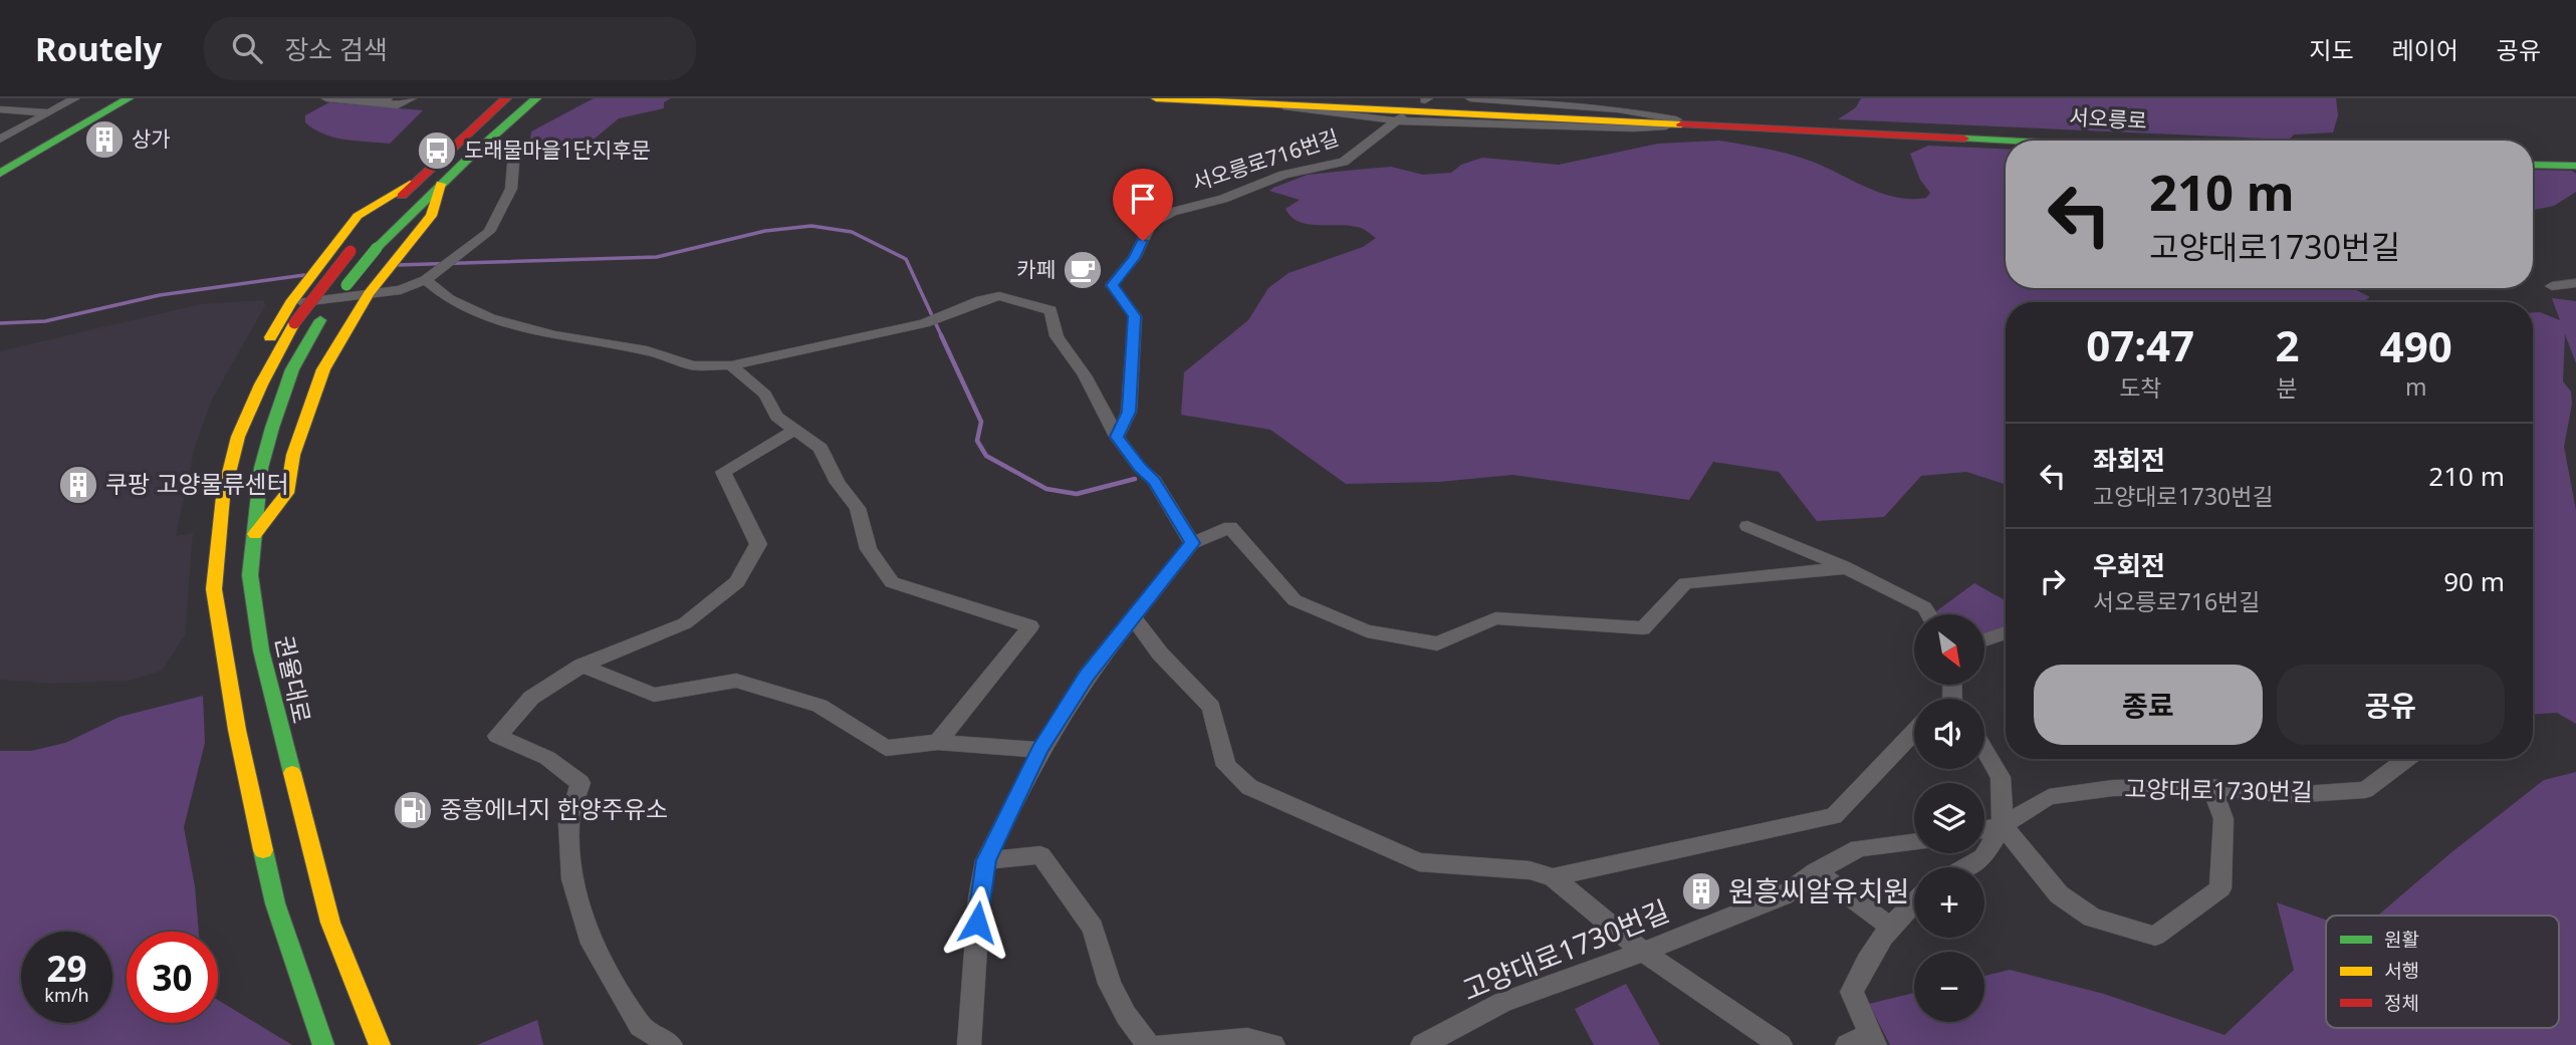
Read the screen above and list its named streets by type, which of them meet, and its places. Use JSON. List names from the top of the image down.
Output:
{
  "streets": {
    "main road": ["서오릉로", "권율대로"],
    "street": ["서오릉로716번길", "고양대로1730번길"]
  },
  "crossings": [
    ["서오릉로", "서오릉로716번길"]
  ],
  "places": {
    "building": ["상가", "쿠팡 고양물류센터", "원흥씨알유치원"],
    "bus stop": ["도래물마을1단지후문"],
    "cafe": ["카페"],
    "fuel station": ["중흥에너지 한양주유소"]
  },
  "legend": ["원활", "서행", "정체"],
  "north": "bottom right",
  "page": {
    "header": "Routely",
    "search": "장소 검색",
    "nav": ["지도", "레이어", "공유"],
    "turn": ["210 m", "고양대로1730번길"],
    "eta": [
      "07:47",
      "도착",
      "2",
      "분",
      "490",
      "m"
    ],
    "list": [
      {
        "name": "좌회전",
        "note": "고양대로1730번길",
        "value": "210 m"
      },
      {
        "name": "우회전",
        "note": "서오릉로716번길",
        "value": "90 m"
      }
    ],
    "map_buttons": ["+", "−"],
    "buttons": ["종료", "공유"],
    "speed": "29 km/h",
    "limit": "30"
  }
}
